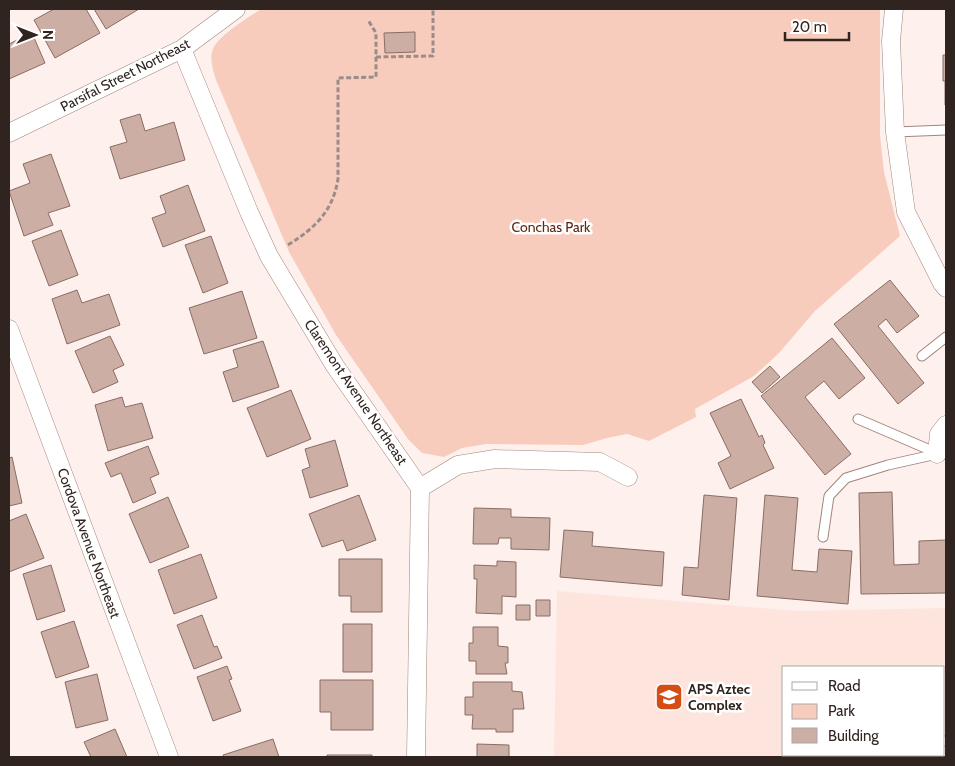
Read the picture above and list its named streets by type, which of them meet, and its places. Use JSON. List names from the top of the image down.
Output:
{
  "streets": {
    "street": ["Parsifal Street Northeast", "Claremont Avenue Northeast", "Cordova Avenue Northeast"]
  },
  "crossings": [
    ["Parsifal Street Northeast", "Claremont Avenue Northeast"]
  ],
  "parks": ["Conchas Park"],
  "places": {
    "school or university": ["APS Aztec Complex"]
  },
  "legend": ["Road", "Park", "Building"],
  "scale_bar": "20 m",
  "north": "right"
}
